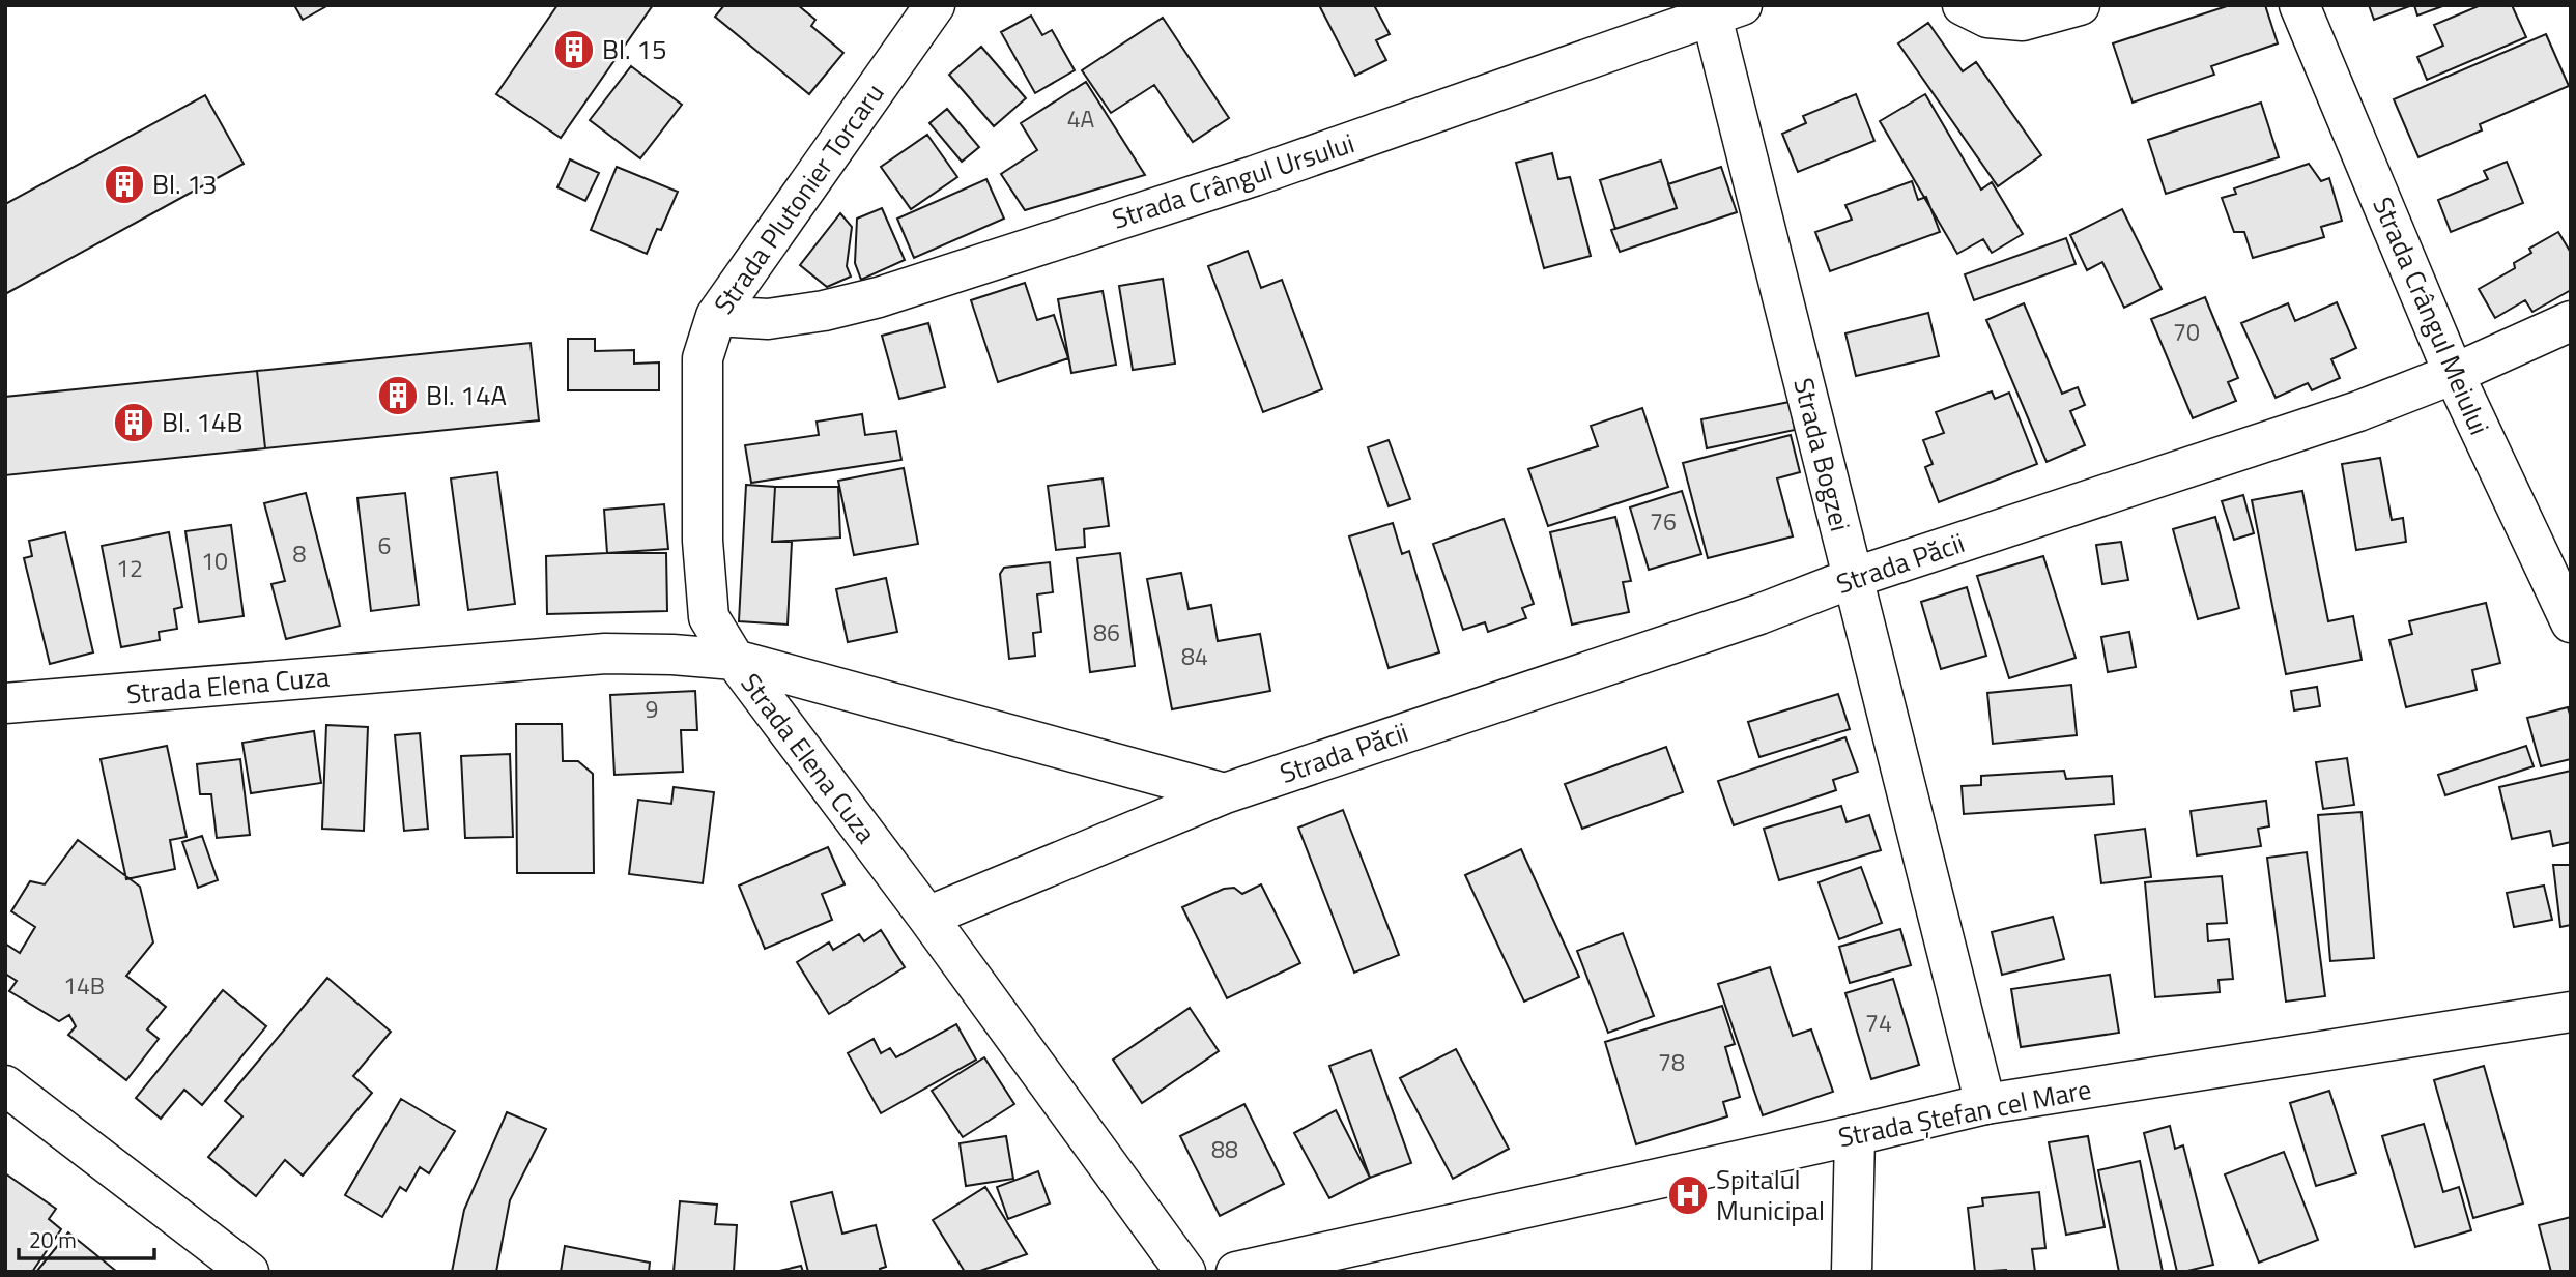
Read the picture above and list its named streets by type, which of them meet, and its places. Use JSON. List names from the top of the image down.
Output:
{
  "streets": {
    "street": [
      "Strada Crângul Ursului",
      "Strada Plutonier Torcaru",
      "Strada Crângul Meiului",
      "Strada Bogzei",
      "Strada Păcii",
      "Strada Elena Cuza",
      "Strada Ștefan cel Mare"
    ]
  },
  "crossings": [
    ["Strada Crângul Ursului", "Strada Plutonier Torcaru"],
    ["Strada Crângul Ursului", "Strada Bogzei"],
    ["Strada Plutonier Torcaru", "Strada Elena Cuza"],
    ["Strada Crângul Meiului", "Strada Păcii"],
    ["Strada Bogzei", "Strada Păcii"],
    ["Strada Bogzei", "Strada Ștefan cel Mare"],
    ["Strada Păcii", "Strada Elena Cuza"]
  ],
  "places": {
    "building": [
      "Bl. 15",
      "Bl. 13",
      "Bl. 14A",
      "Bl. 14B"
    ],
    "hospital": ["Spitalul Municipal"]
  },
  "house_numbers": [
    "4A",
    "70",
    "76",
    "6",
    "8",
    "10",
    "12",
    "86",
    "84",
    "9",
    "14B",
    "74",
    "78",
    "88"
  ],
  "scale_bar": "20 m"
}
